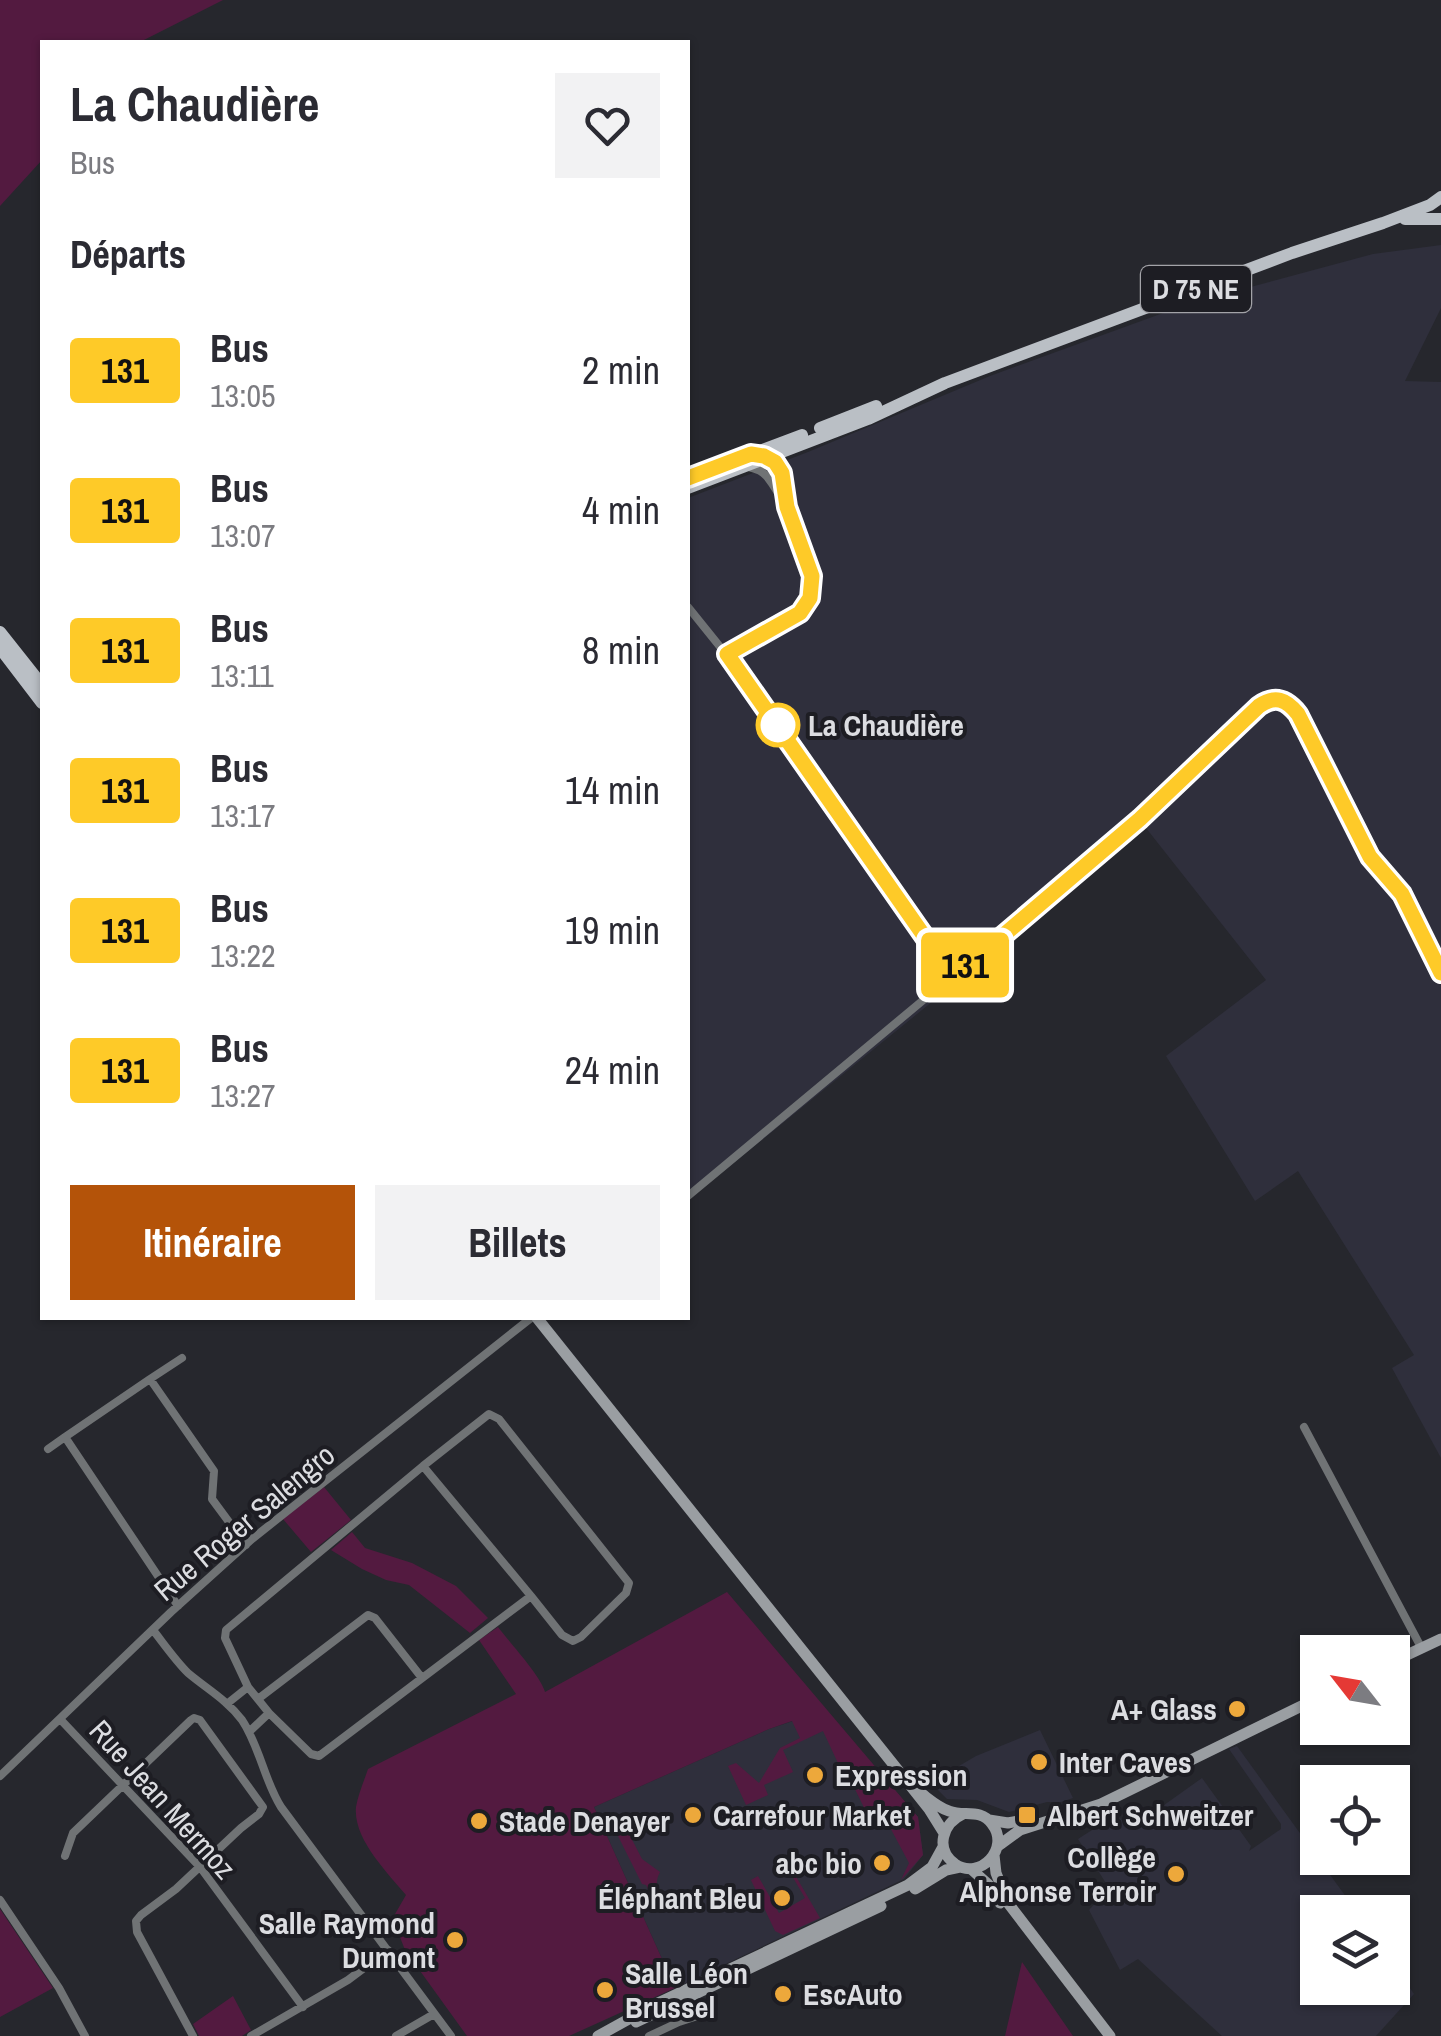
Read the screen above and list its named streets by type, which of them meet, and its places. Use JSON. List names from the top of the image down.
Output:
{
  "streets": {
    "main road": ["D 75 NE"],
    "street": ["Rue Roger Salengro", "Rue Jean Mermoz"]
  },
  "crossings": [
    ["Rue Roger Salengro", "Rue Jean Mermoz"]
  ],
  "places": {
    "other": [
      "La Chaudière",
      "A+ Glass",
      "Inter Caves",
      "Expression",
      "Carrefour Market",
      "Stade Denayer",
      "abc bio",
      "Collège Alphonse Terroir",
      "Éléphant Bleu",
      "Salle Raymond Dumont",
      "Salle Léon Brussel",
      "EscAuto"
    ],
    "transit": ["Albert Schweitzer"]
  },
  "lines": ["bus line 131"],
  "north": "top left",
  "page": {
    "on_map": "131",
    "heading": [
      ["La Chaudière", "Bus"],
      "Départs"
    ],
    "list": [
      {
        "mark": "131",
        "name": "Bus",
        "note": "13:05",
        "value": "2 min"
      },
      {
        "mark": "131",
        "name": "Bus",
        "note": "13:07",
        "value": "4 min"
      },
      {
        "mark": "131",
        "name": "Bus",
        "note": "13:11",
        "value": "8 min"
      },
      {
        "mark": "131",
        "name": "Bus",
        "note": "13:17",
        "value": "14 min"
      },
      {
        "mark": "131",
        "name": "Bus",
        "note": "13:22",
        "value": "19 min"
      },
      {
        "mark": "131",
        "name": "Bus",
        "note": "13:27",
        "value": "24 min"
      }
    ],
    "buttons": ["Itinéraire", "Billets"]
  }
}
